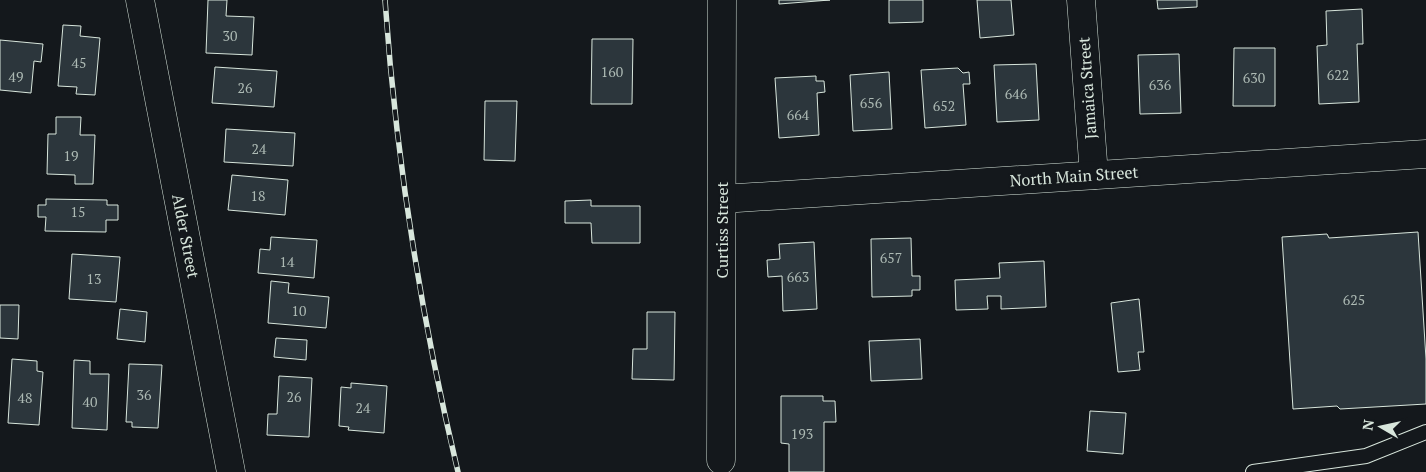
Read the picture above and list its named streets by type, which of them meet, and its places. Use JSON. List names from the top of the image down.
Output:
{
  "streets": {
    "street": [
      "Jamaica Street",
      "North Main Street",
      "Curtiss Street",
      "Alder Street"
    ]
  },
  "crossings": [
    ["Jamaica Street", "North Main Street"],
    ["North Main Street", "Curtiss Street"]
  ],
  "house_numbers": [
    "30",
    "45",
    "160",
    "622",
    "49",
    "630",
    "636",
    "26",
    "646",
    "656",
    "652",
    "664",
    "24",
    "19",
    "18",
    "15",
    "657",
    "14",
    "663",
    "13",
    "625",
    "10",
    "36",
    "26",
    "48",
    "40",
    "24",
    "193"
  ],
  "north": "left"
}
